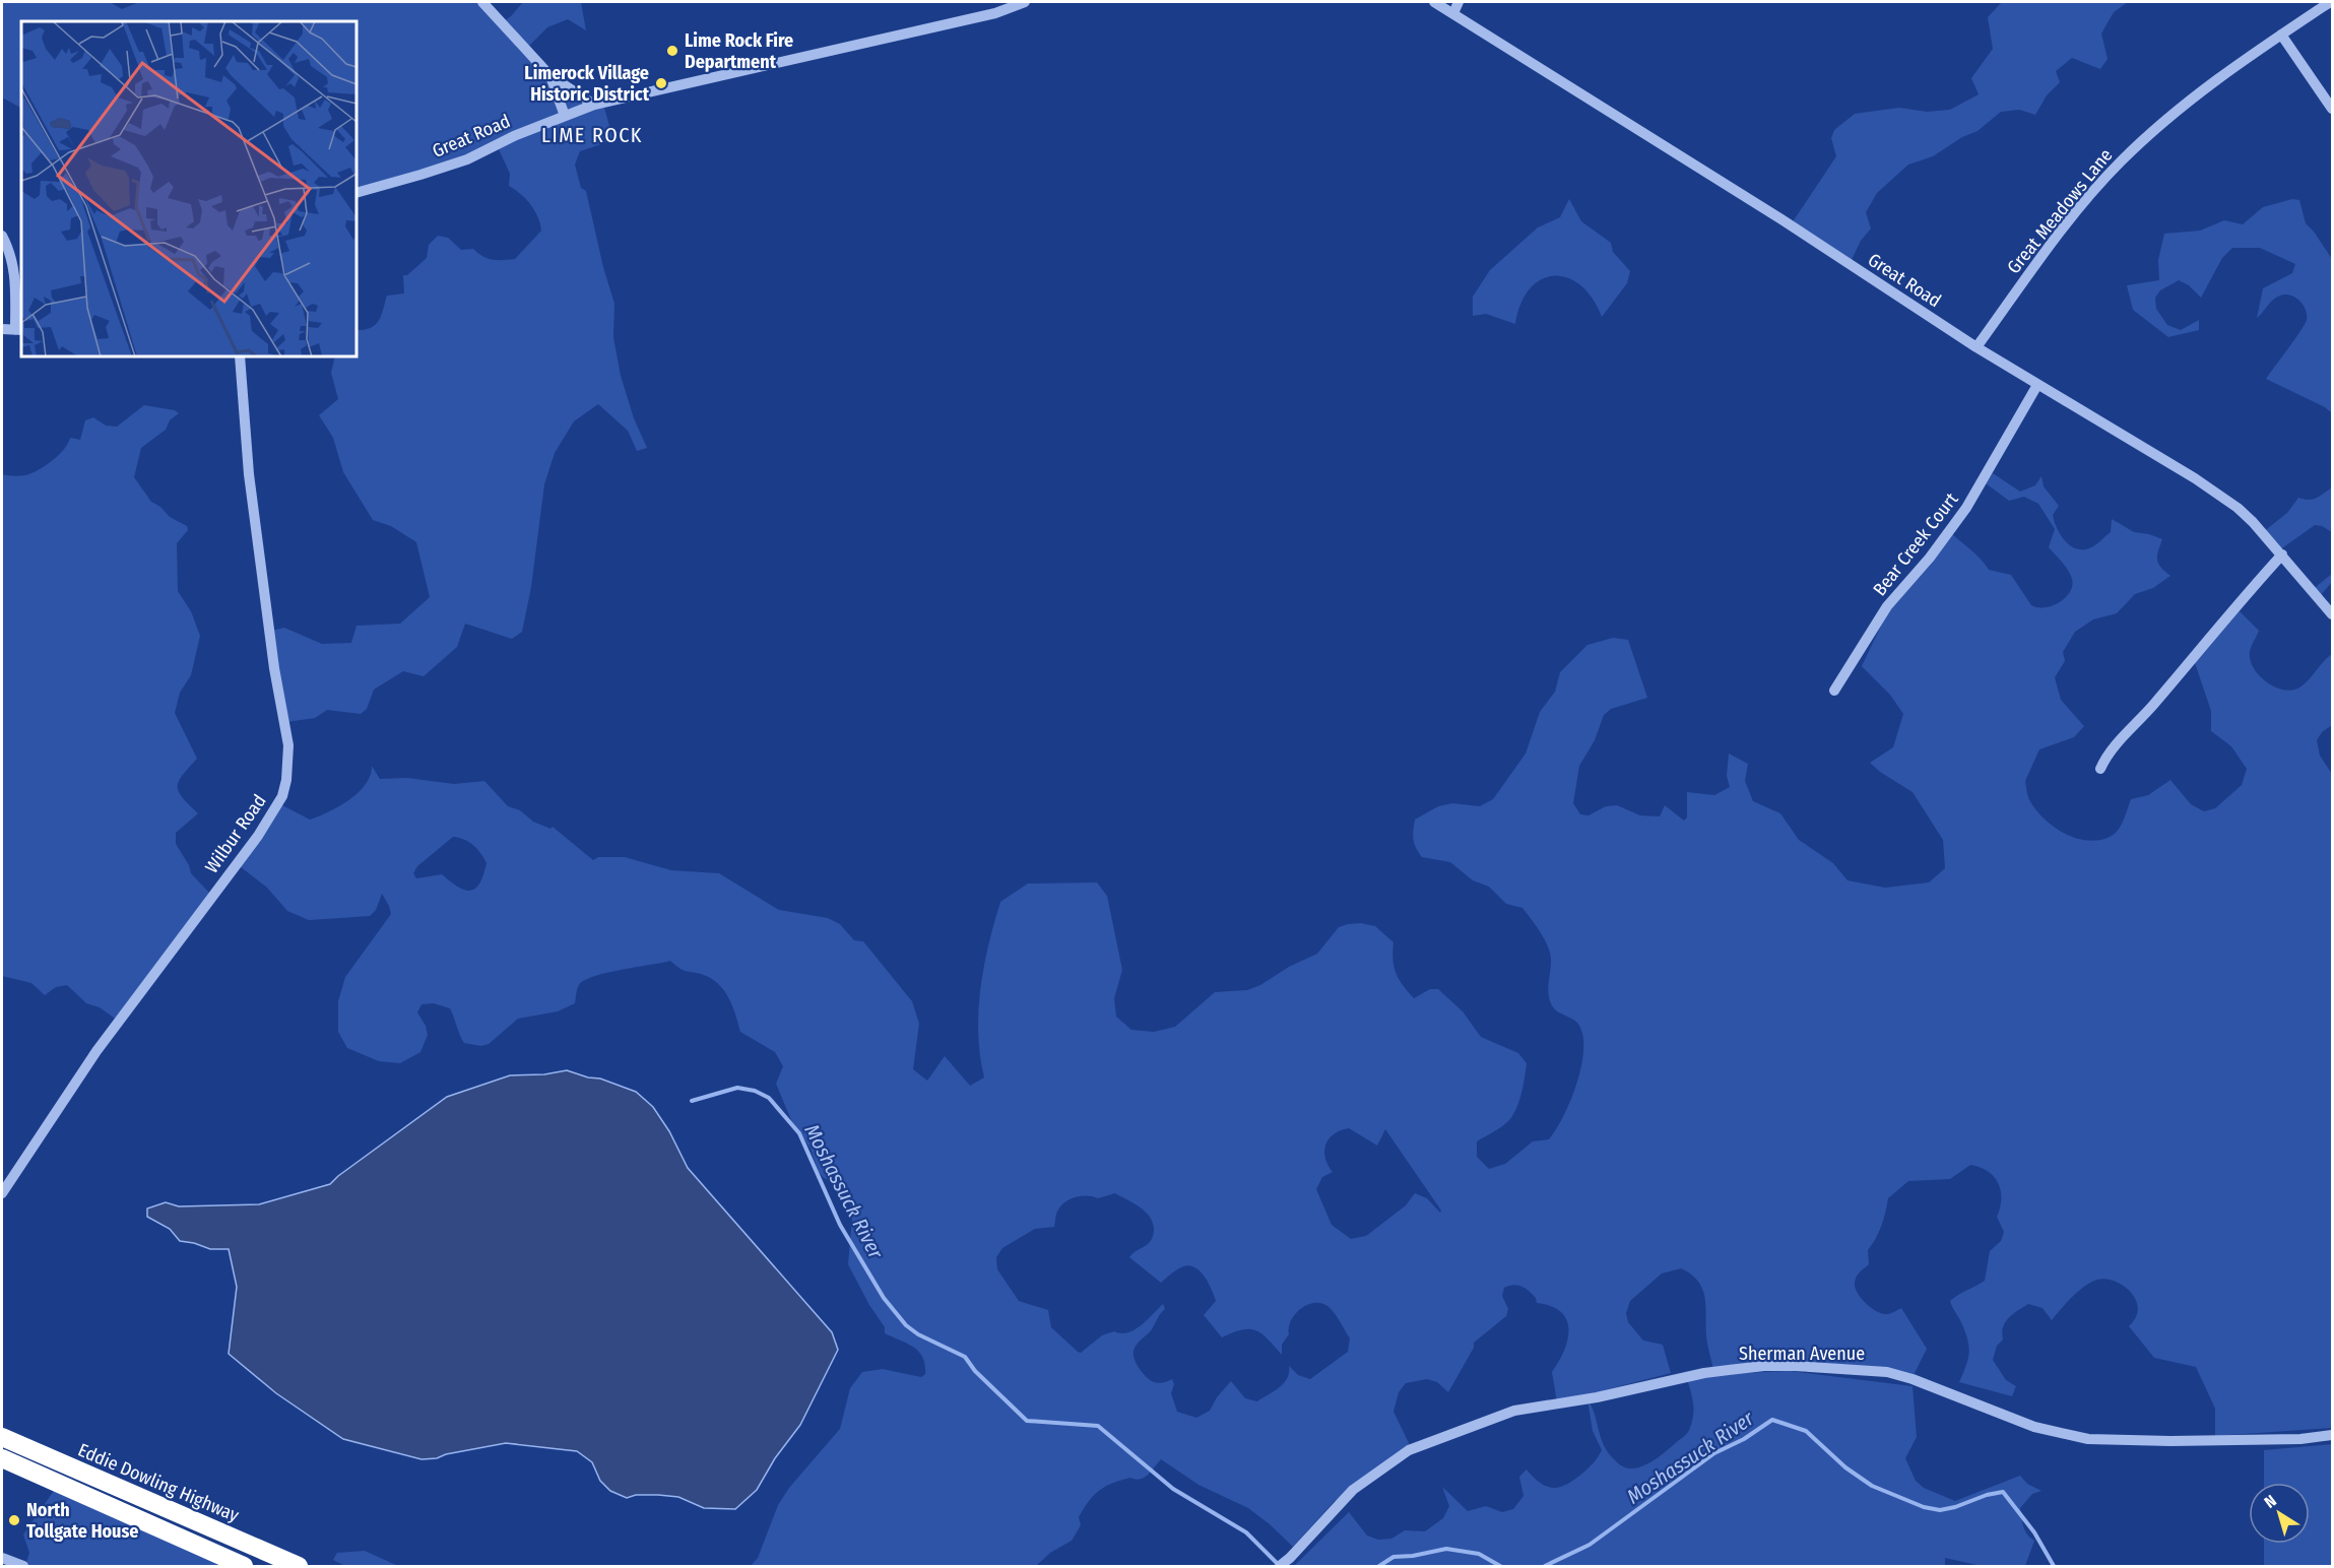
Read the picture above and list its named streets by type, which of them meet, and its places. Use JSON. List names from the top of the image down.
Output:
{
  "streets": {
    "highway": ["Eddie Dowling Highway"],
    "street": [
      "Great Road",
      "Great Meadows Lane",
      "Bear Creek Court",
      "Wilbur Road",
      "Sherman Avenue"
    ]
  },
  "crossings": [
    ["Great Road", "Great Meadows Lane"],
    ["Great Road", "Bear Creek Court"]
  ],
  "districts": ["LIME ROCK"],
  "water": ["Moshassuck River"],
  "places": ["Lime Rock Fire Department", "Limerock Village Historic District", "North Tollgate House"],
  "north": "top left"
}
